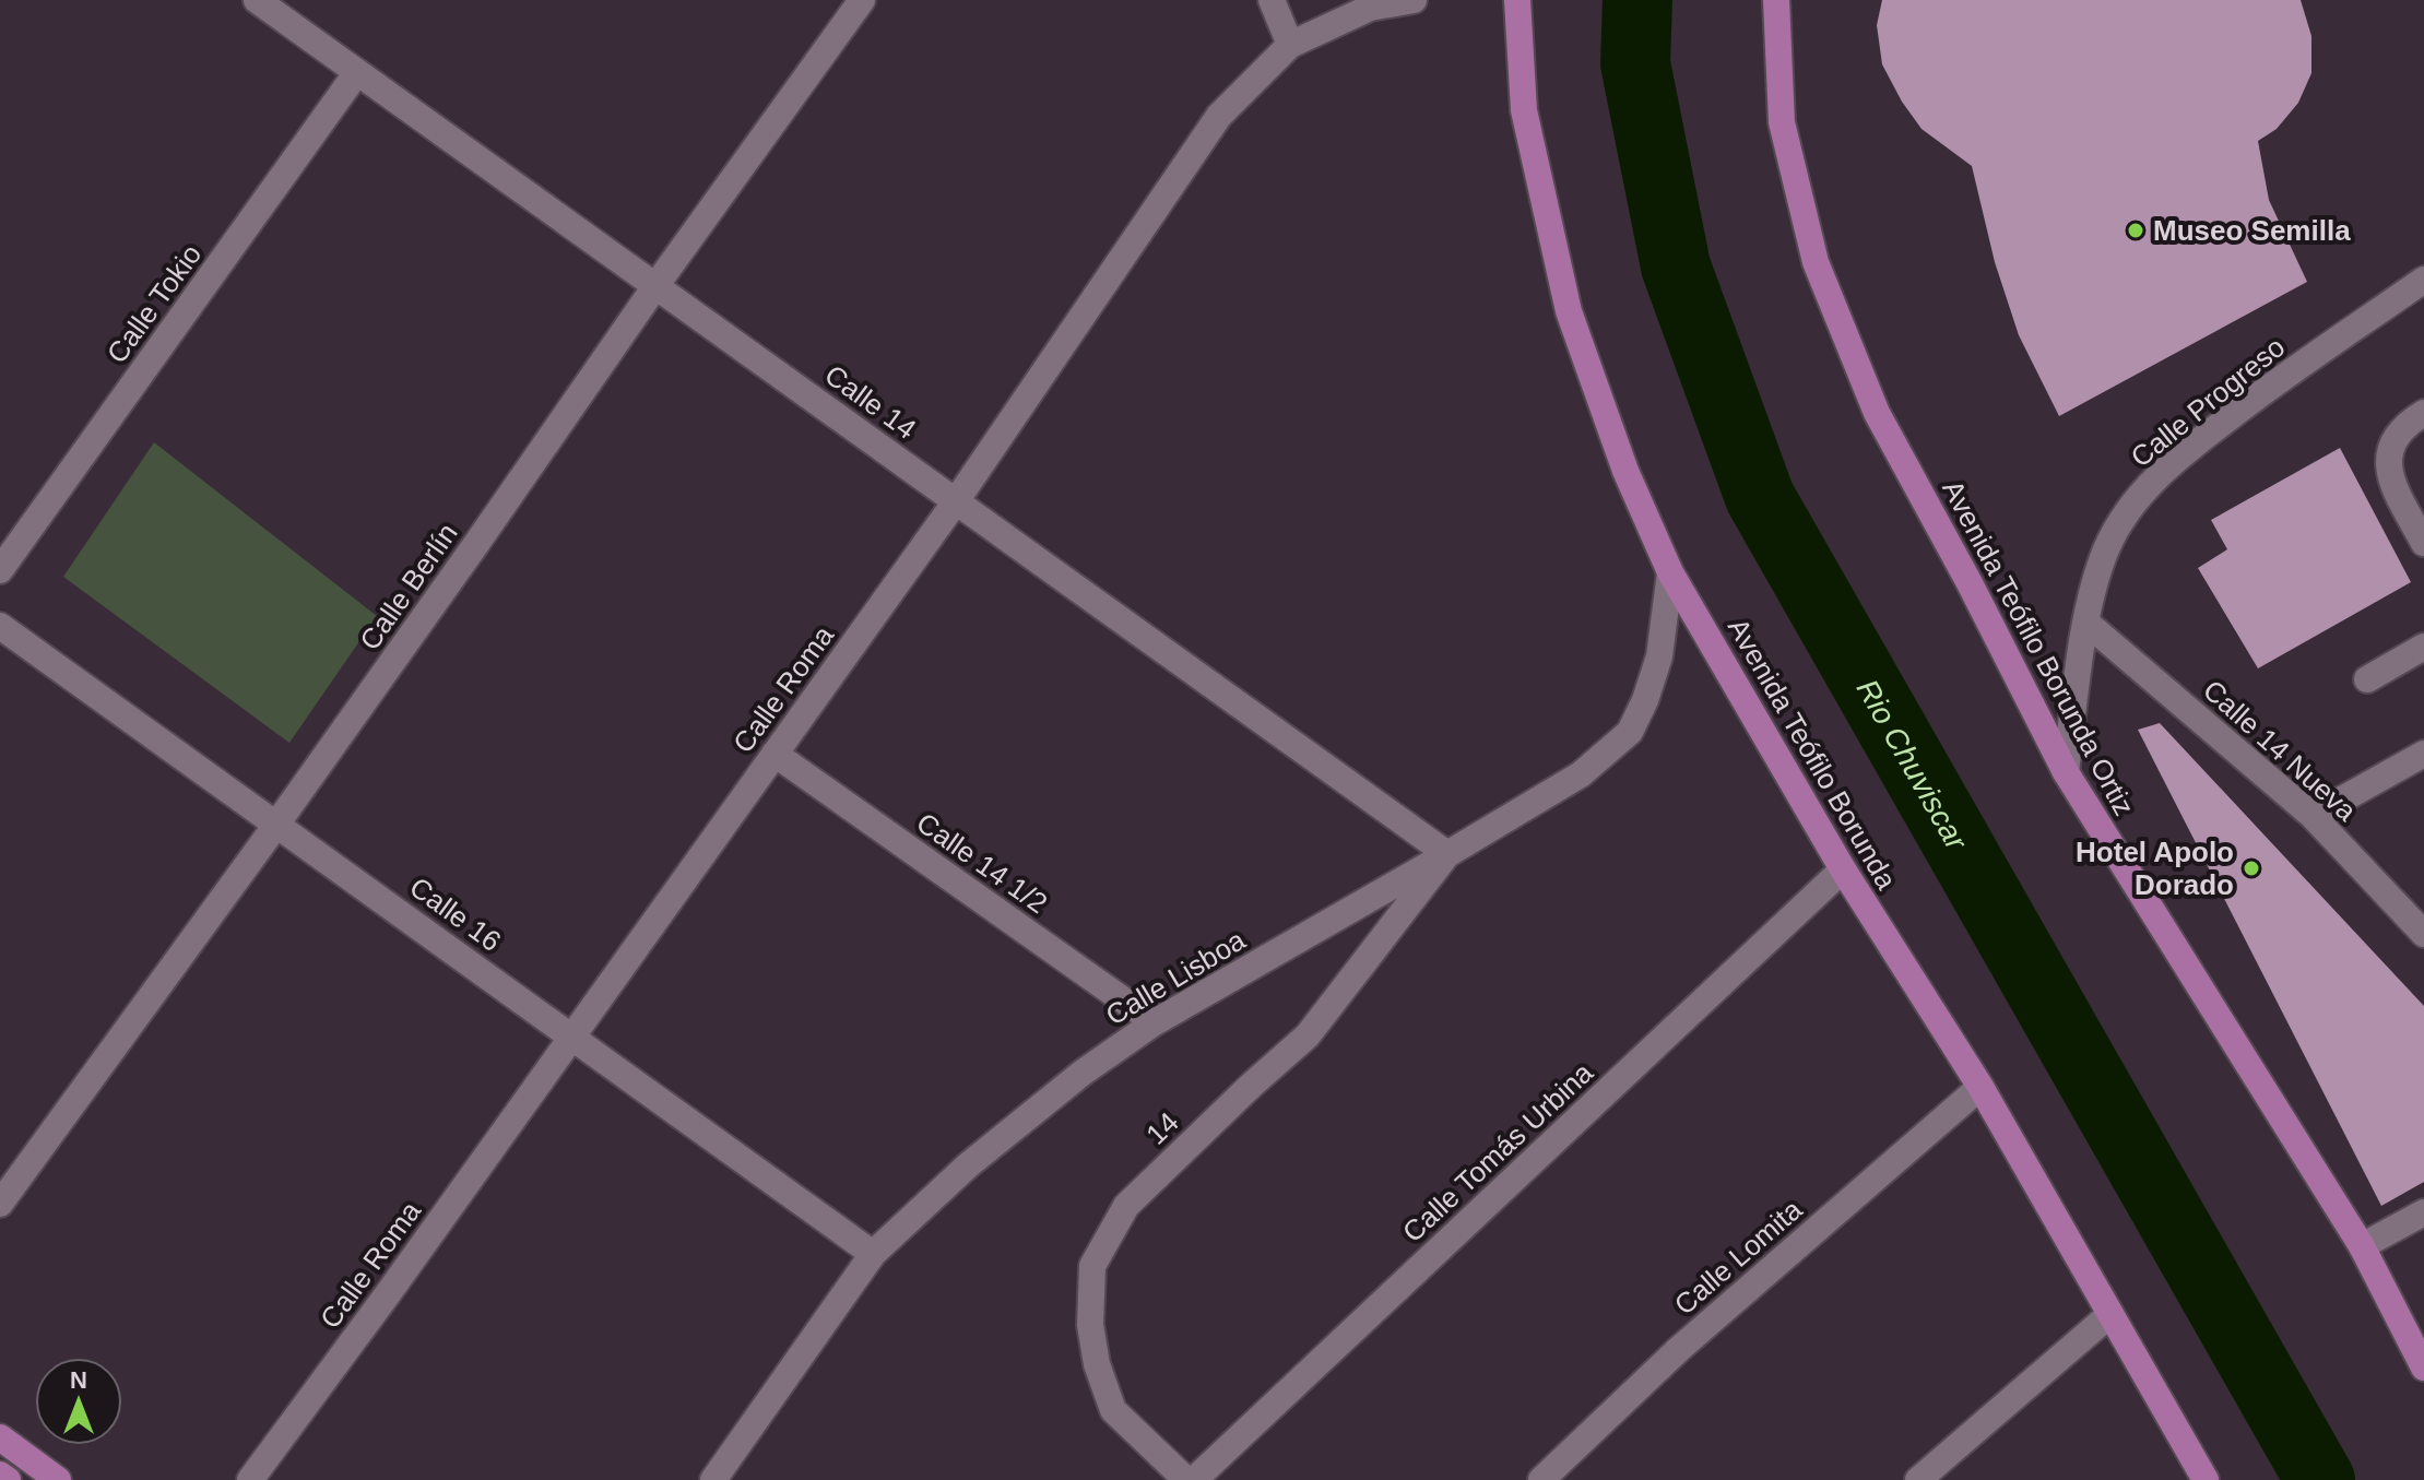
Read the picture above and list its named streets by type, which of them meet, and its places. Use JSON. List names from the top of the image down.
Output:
{
  "streets": {
    "main road": ["Avenida Teófilo Borunda Ortiz", "Avenida Teófilo Borunda"],
    "street": [
      "Calle Tokio",
      "Calle 14",
      "Calle Progreso",
      "Calle Berlín",
      "Calle Roma",
      "Calle 14 Nueva",
      "Calle 14 1/2",
      "Calle 16",
      "Calle Lisboa",
      "14",
      "Calle Tomás Urbina",
      "Calle Lomita"
    ]
  },
  "crossings": [
    ["Calle Tokio", "Calle 14"],
    ["Calle 14", "Calle Berlín"],
    ["Calle 14", "Calle Roma"],
    ["Calle 14", "Calle Lisboa"],
    ["Calle 14", "14"],
    ["Calle Progreso", "Avenida Teófilo Borunda Ortiz"],
    ["Calle Progreso", "Calle 14 Nueva"],
    ["Calle Berlín", "Calle 16"],
    ["Calle Roma", "Calle 14 1/2"],
    ["Calle Roma", "Calle 16"],
    ["Avenida Teófilo Borunda", "Calle Lisboa"],
    ["Avenida Teófilo Borunda", "Calle Tomás Urbina"],
    ["Avenida Teófilo Borunda", "Calle Lomita"],
    ["Calle 14 1/2", "Calle Lisboa"],
    ["Calle 16", "Calle Lisboa"],
    ["Calle Lisboa", "14"]
  ],
  "water": ["Rio Chuviscar"],
  "places": ["Museo Semilla", "Hotel Apolo Dorado"],
  "north": "top"
}
